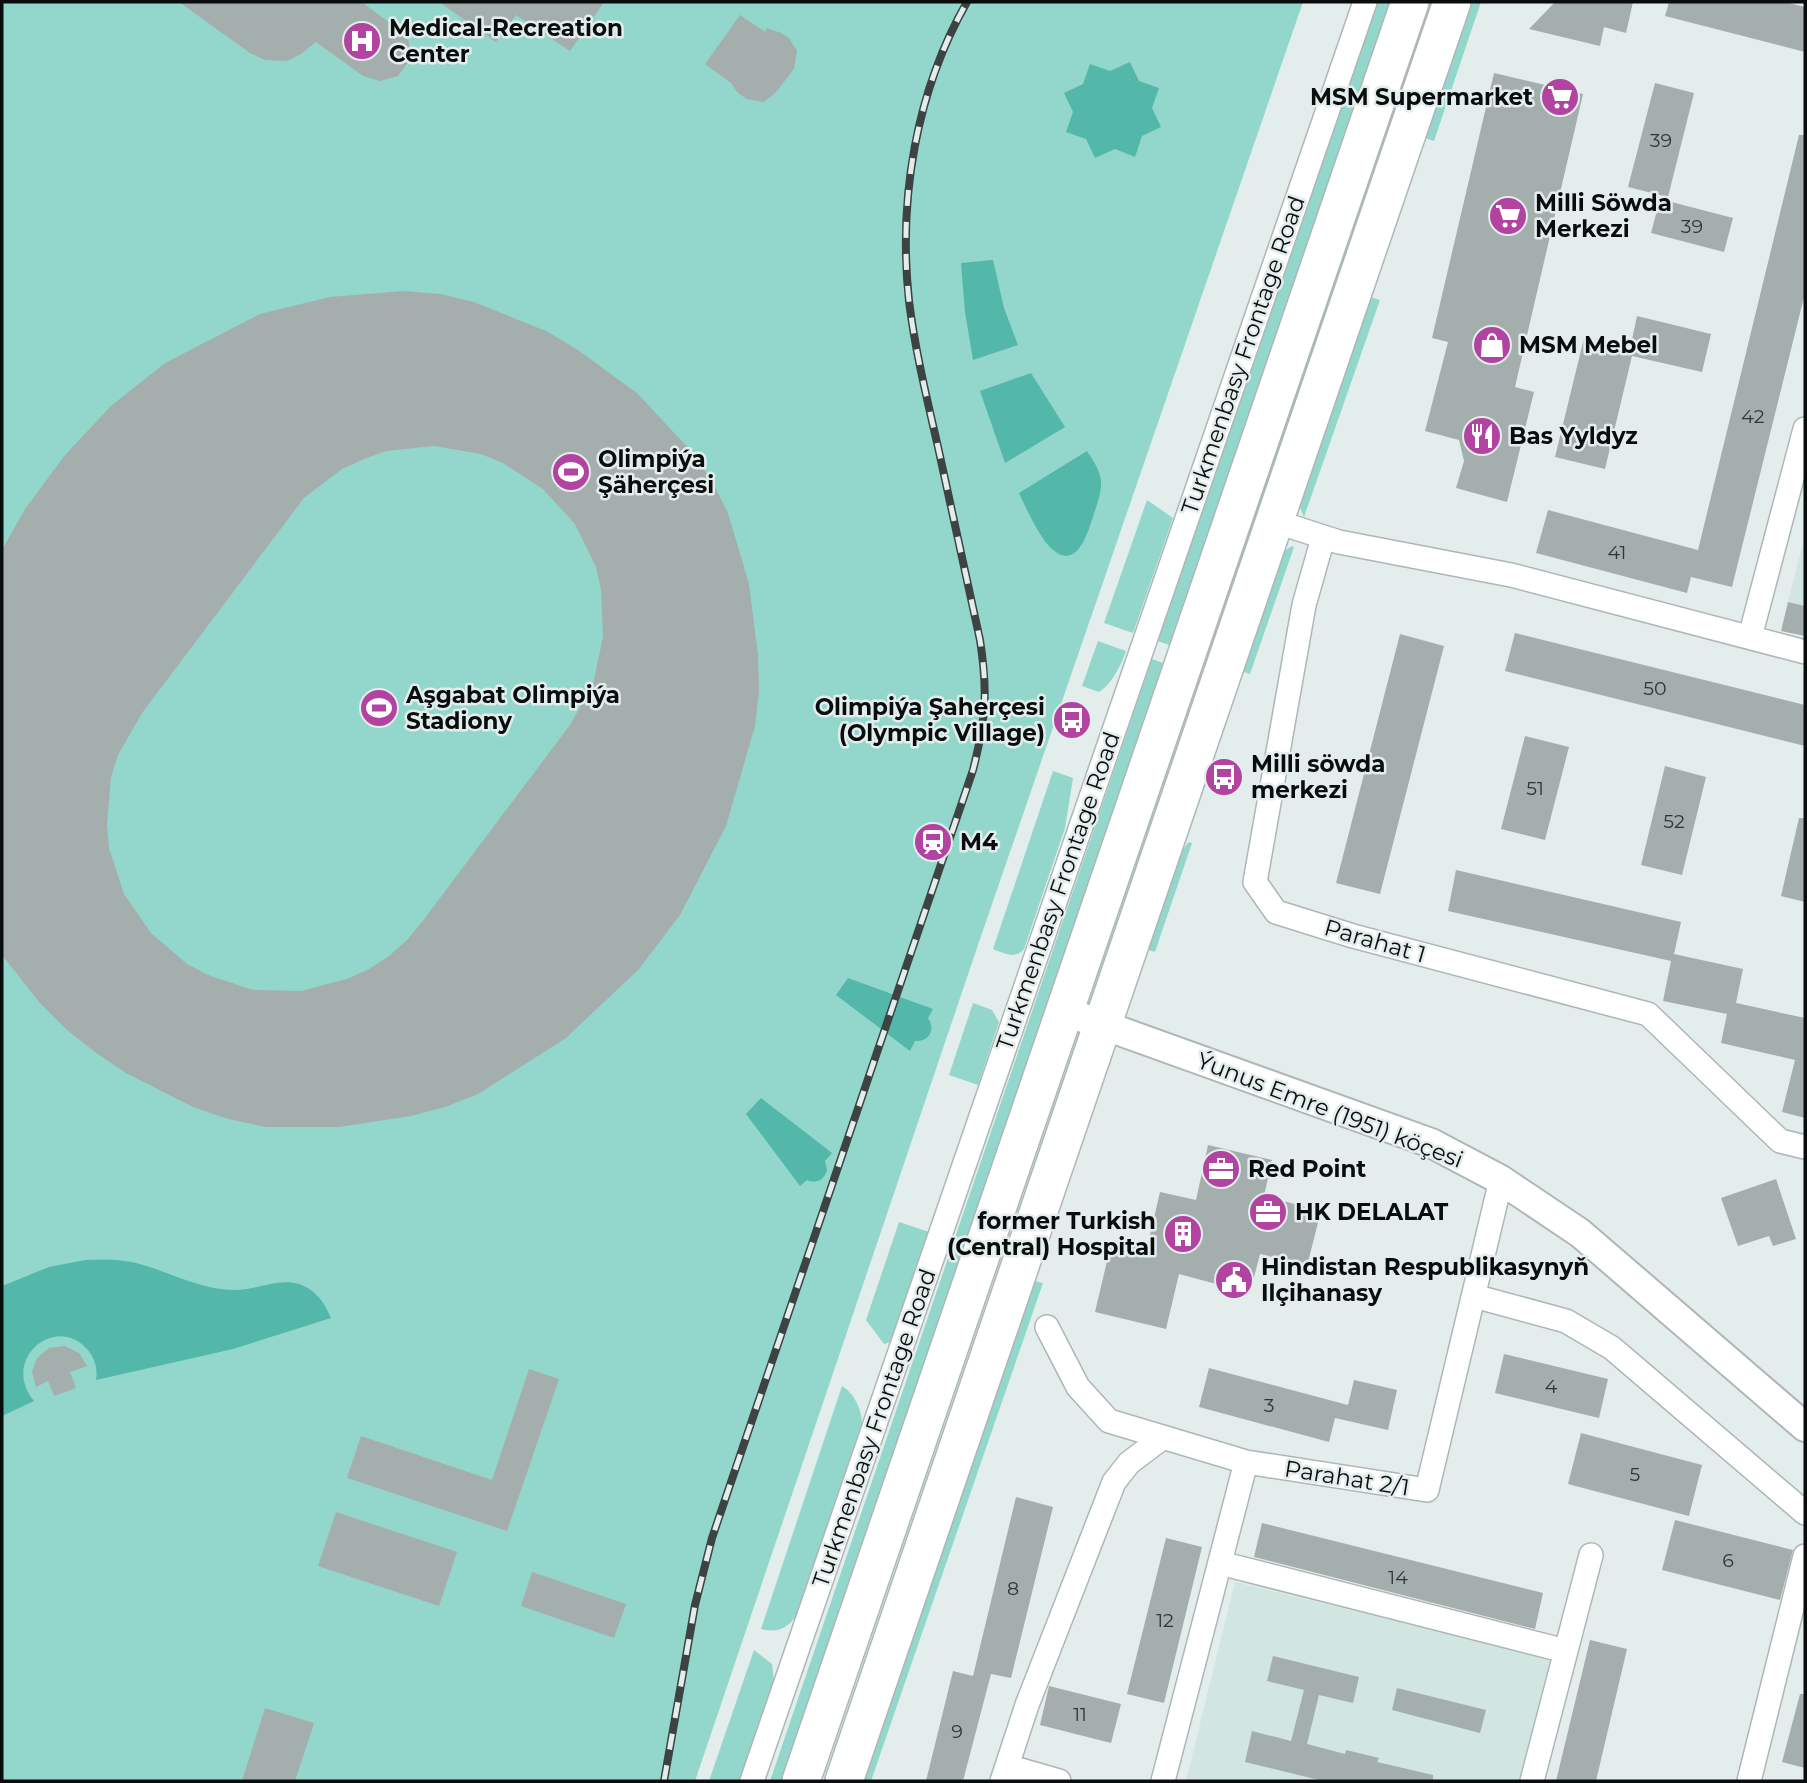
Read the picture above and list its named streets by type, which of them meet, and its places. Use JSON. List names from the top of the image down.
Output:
{
  "streets": {
    "street": [
      "Turkmenbasy Frontage Road",
      "Parahat 1",
      "Ýunus Emre (1951) köçesi",
      "Parahat 2/1"
    ]
  },
  "crossings": [
    ["Ýunus Emre (1951) köçesi", "Parahat 2/1"]
  ],
  "places": {
    "hospital": ["Medical-Recreation Center"],
    "supermarket": ["MSM Supermarket", "Milli Söwda Merkezi"],
    "shop": ["MSM Mebel"],
    "restaurant": ["Bas Yyldyz"],
    "sports": ["Olimpiýa Şäherçesi", "Aşgabat Olimpiýa Stadiony"],
    "bus stop": ["Olimpiýa Şaherçesi (Olympic Village)", "Milli söwda merkezi"],
    "station": ["M4"],
    "office": ["Red Point", "HK DELALAT"],
    "building": ["former Turkish (Central) Hospital"],
    "public building": ["Hindistan Respublikasynyň Ilçihanasy"]
  },
  "house_numbers": [
    "39",
    "39",
    "42",
    "41",
    "50",
    "51",
    "52",
    "4",
    "3",
    "5",
    "6",
    "14",
    "8",
    "12",
    "11",
    "9"
  ]
}
